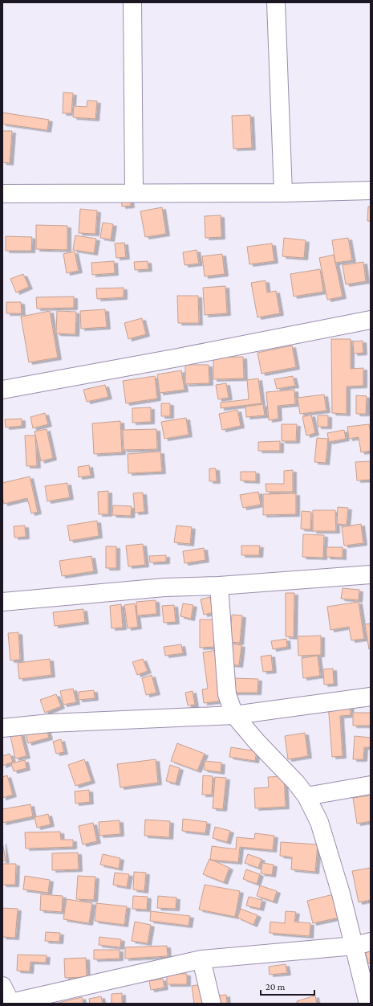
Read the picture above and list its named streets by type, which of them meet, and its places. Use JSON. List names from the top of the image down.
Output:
{
  "scale_bar": "20 m"
}
